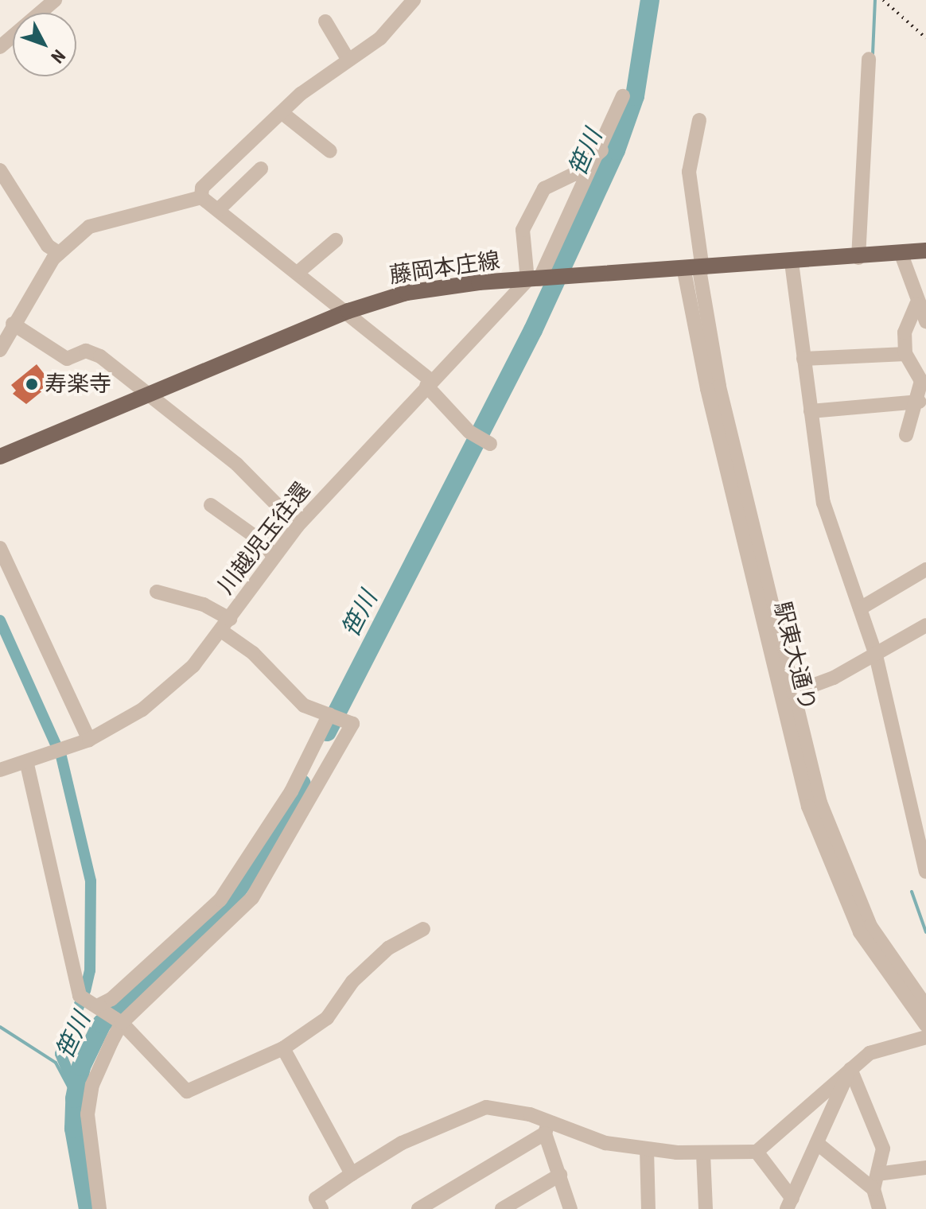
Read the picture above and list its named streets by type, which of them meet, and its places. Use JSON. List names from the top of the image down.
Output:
{
  "streets": {
    "main road": ["藤岡本庄線"],
    "street": ["川越児玉往還", "駅東大通り"]
  },
  "crossings": [
    ["藤岡本庄線", "川越児玉往還"],
    ["藤岡本庄線", "駅東大通り"]
  ],
  "water": ["笹川"],
  "places": ["寿楽寺"],
  "north": "bottom right"
}
